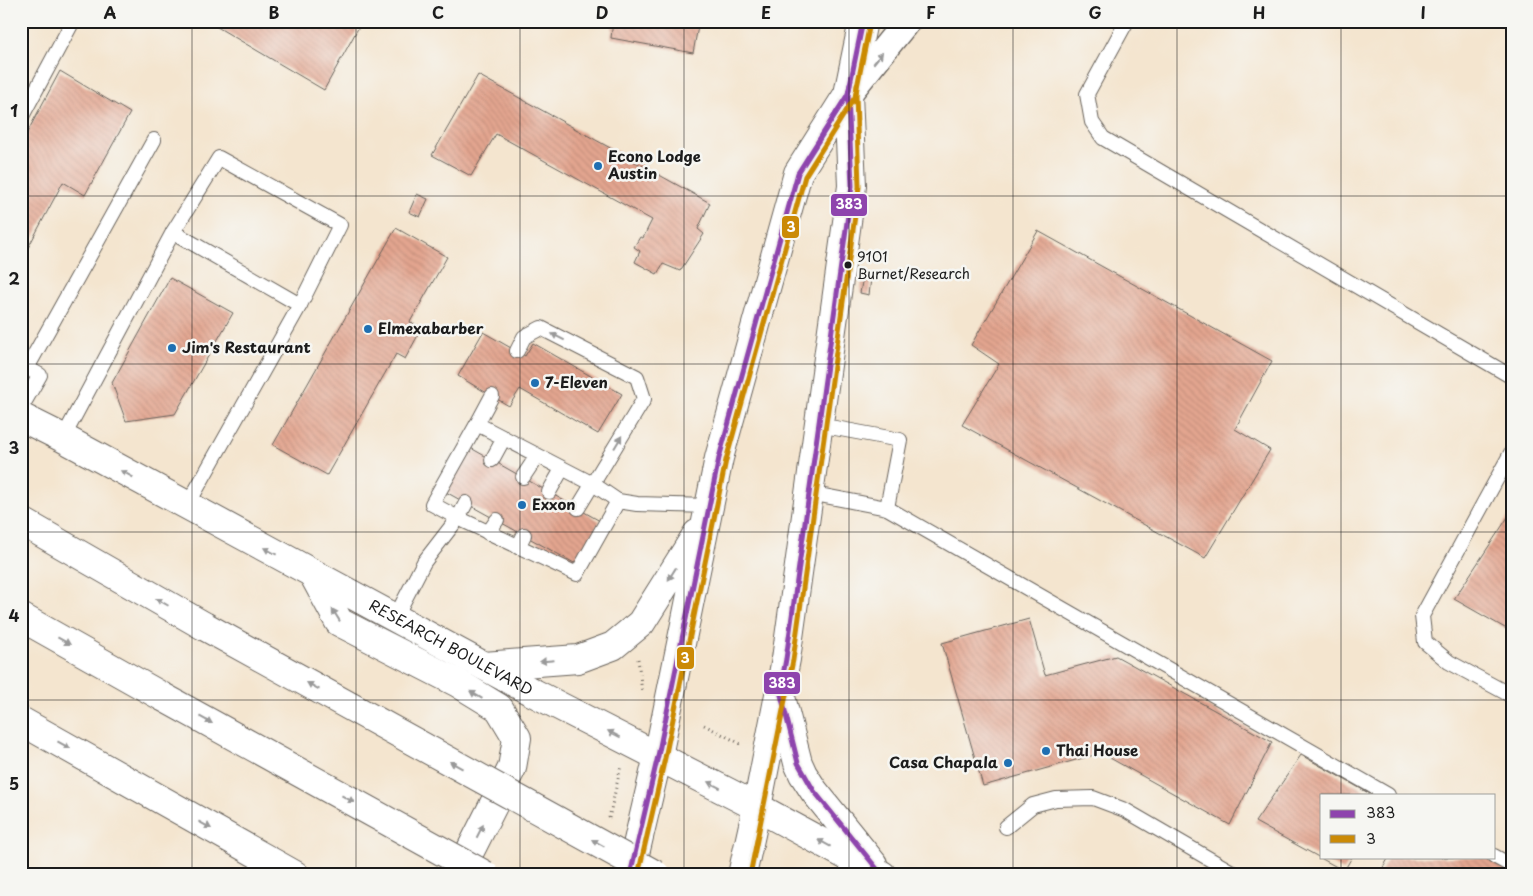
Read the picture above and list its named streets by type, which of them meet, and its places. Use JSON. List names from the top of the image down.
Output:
{
  "streets": {
    "main road": ["RESEARCH BOULEVARD"]
  },
  "places": [
    "Econo Lodge Austin",
    "9101 Burnet/Research",
    "Elmexabarber",
    "Jim's Restaurant",
    "7-Eleven",
    "Exxon",
    "Thai House",
    "Casa Chapala"
  ],
  "lines": ["transit line 383", "transit line 3"],
  "legend": ["383", "3"],
  "grid": {
    "columns": [
      "A",
      "B",
      "C",
      "D",
      "E",
      "F",
      "G",
      "H",
      "I"
    ],
    "rows": [
      "1",
      "2",
      "3",
      "4",
      "5"
    ]
  }
}
